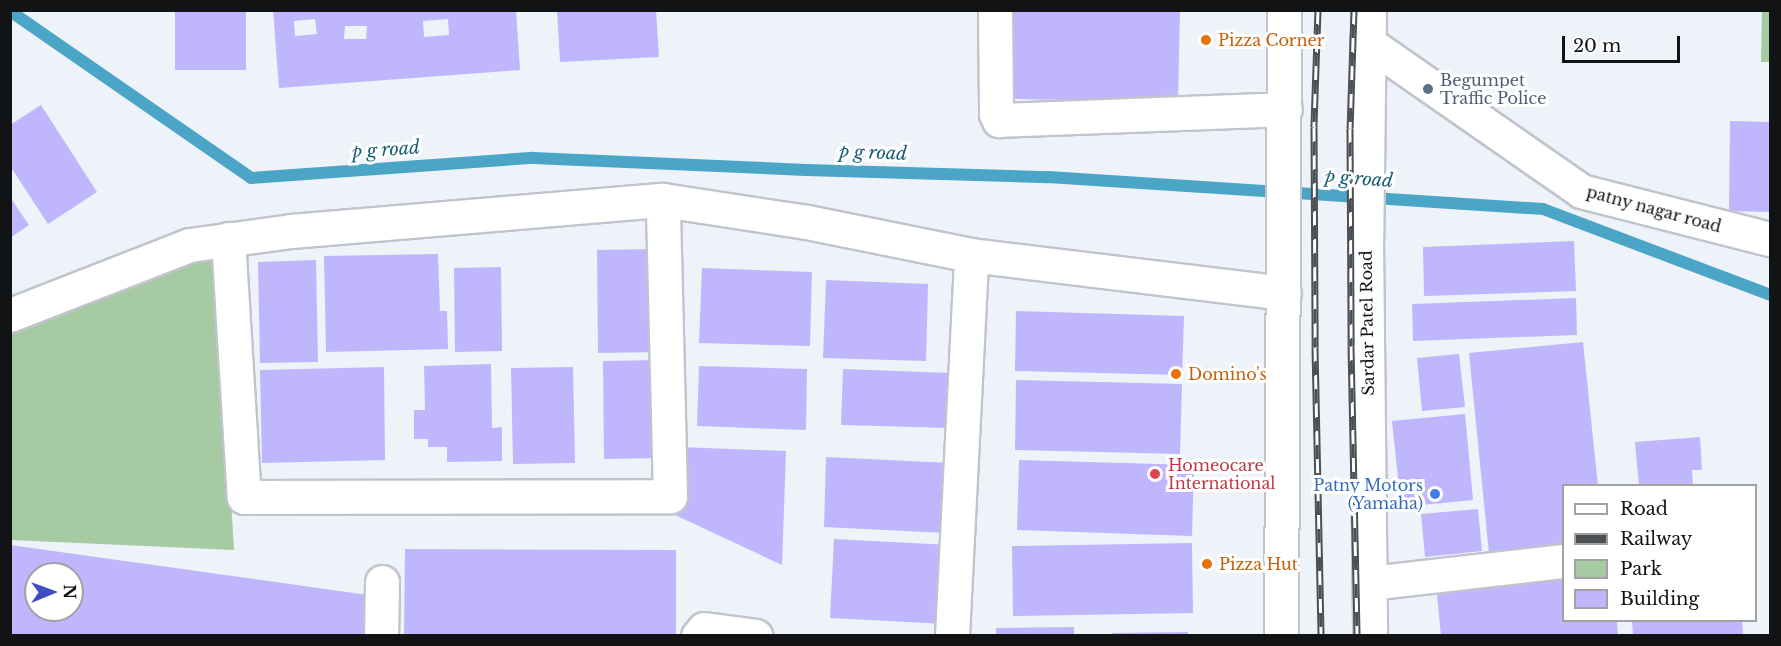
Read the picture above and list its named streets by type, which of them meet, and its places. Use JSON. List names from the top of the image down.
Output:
{
  "streets": {
    "street": ["patny nagar road", "Sardar Patel Road"]
  },
  "crossings": [
    ["patny nagar road", "Sardar Patel Road"]
  ],
  "water": ["p g road"],
  "places": [
    "Pizza Corner",
    "Begumpet Traffic Police",
    "Domino's",
    "Homeocare International",
    "Patny Motors (Yamaha)",
    "Pizza Hut"
  ],
  "legend": [
    "Road",
    "Railway",
    "Park",
    "Building"
  ],
  "scale_bar": "20 m",
  "north": "right"
}
